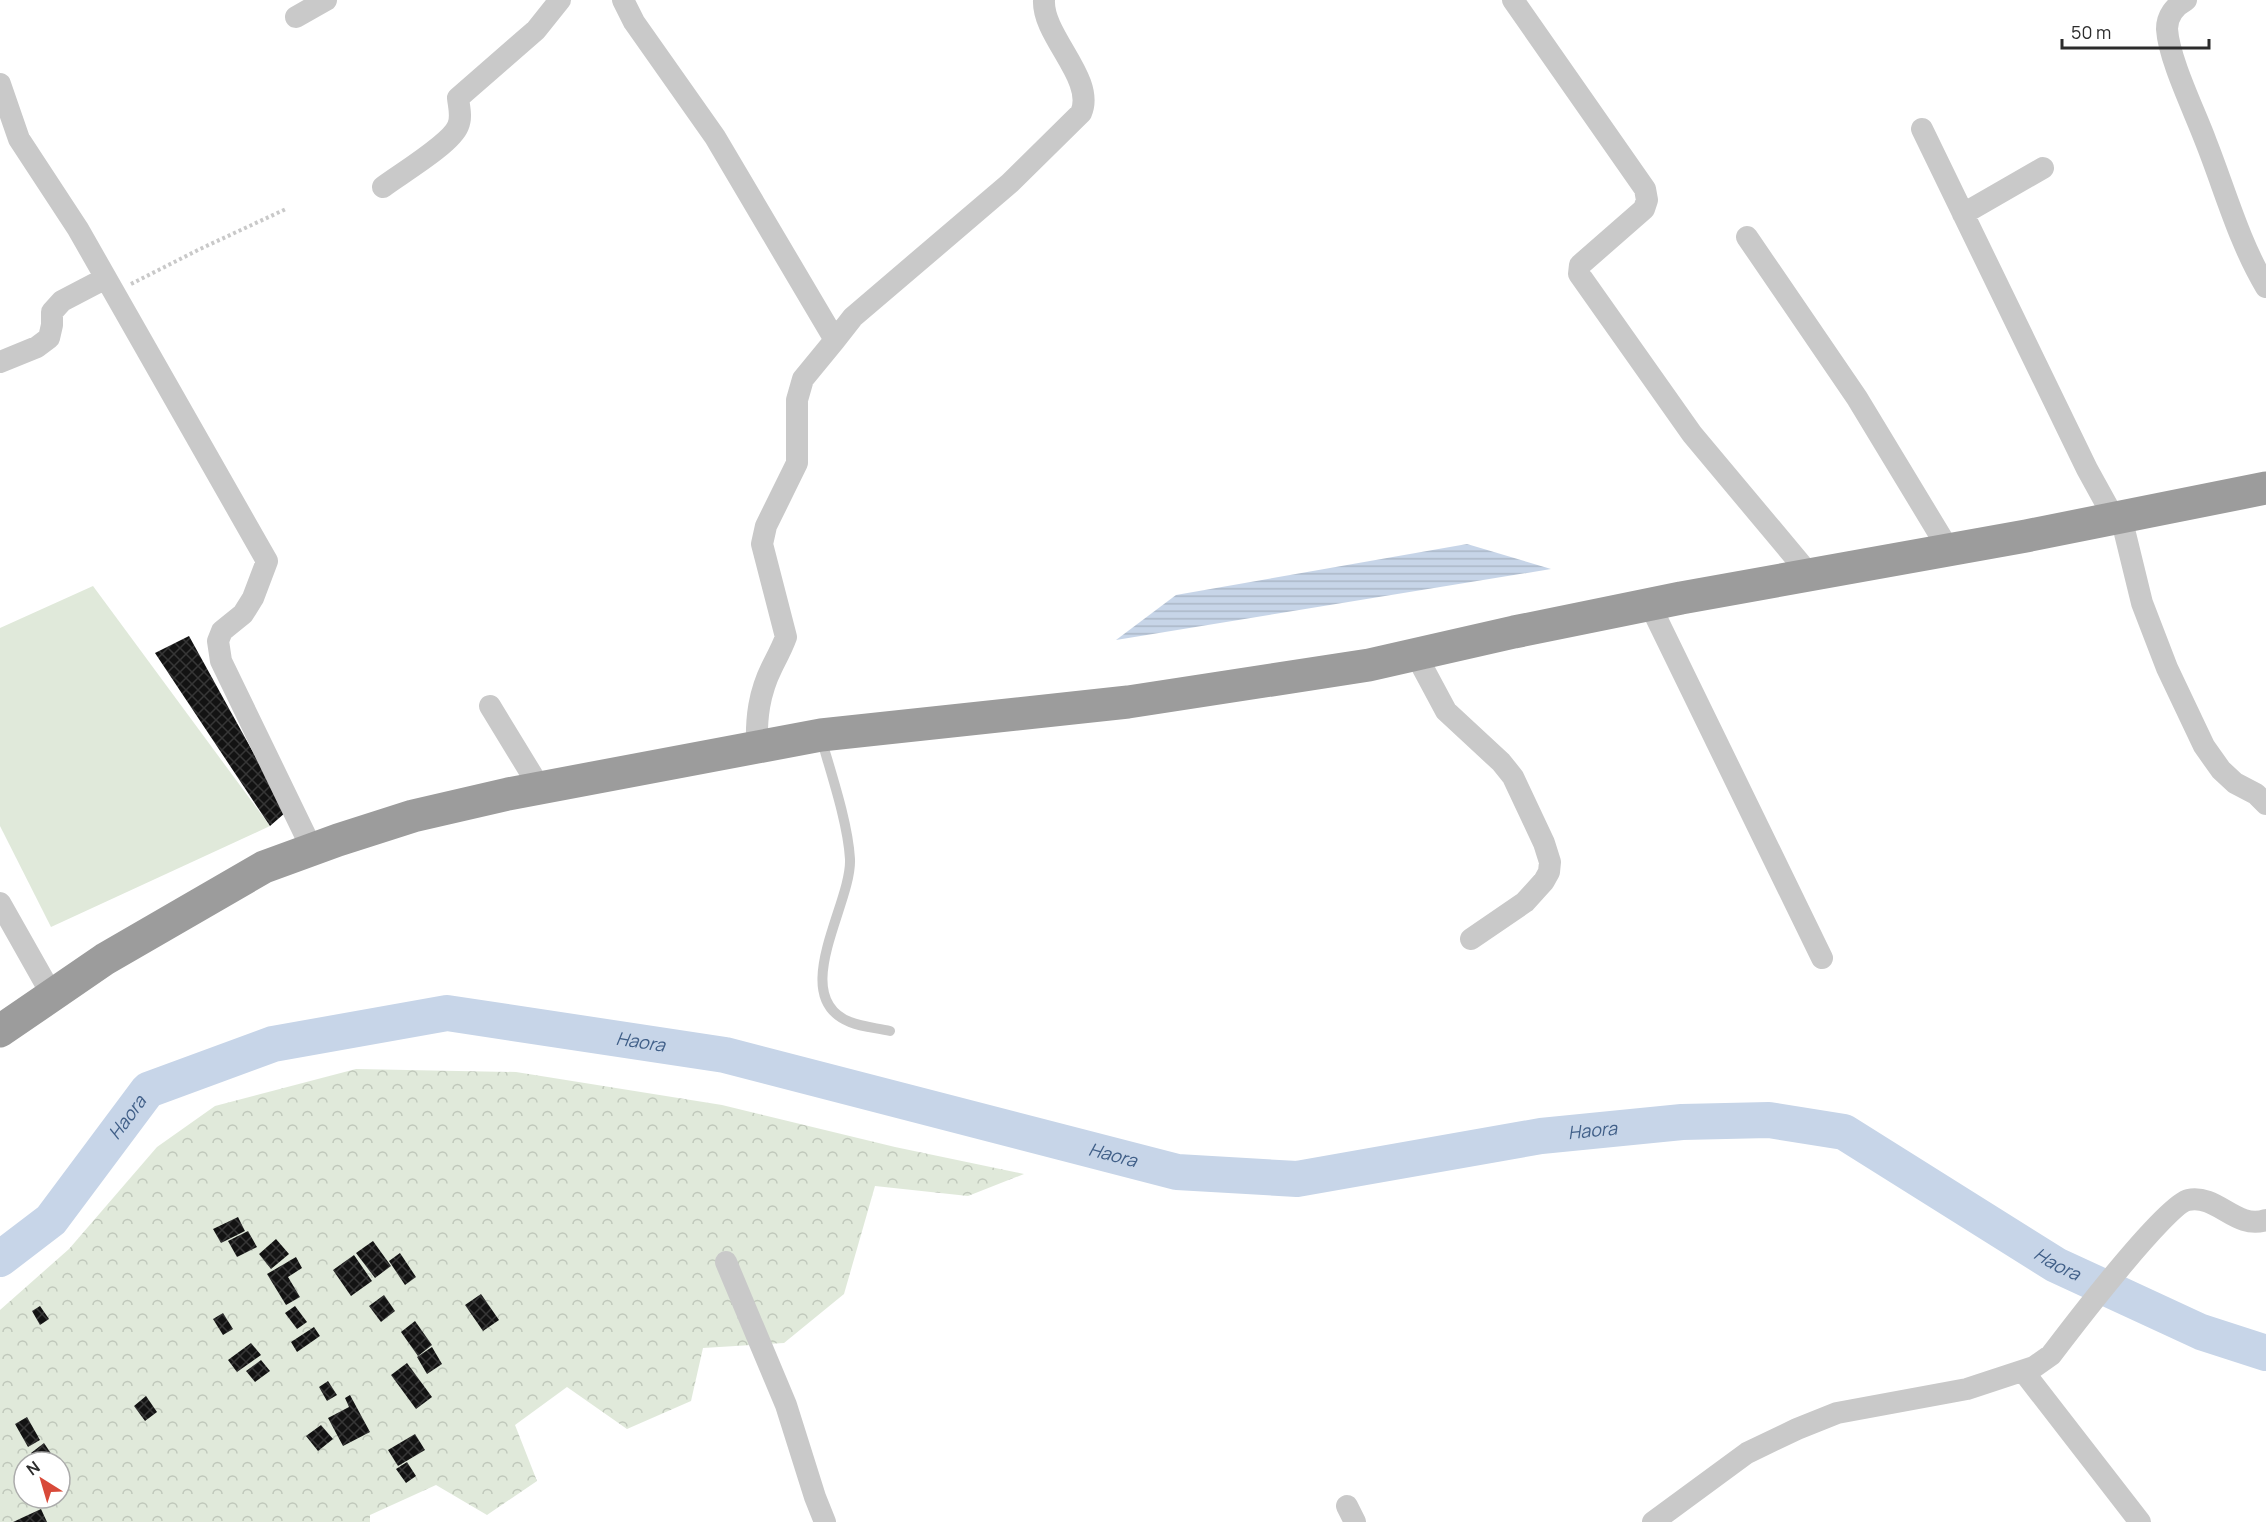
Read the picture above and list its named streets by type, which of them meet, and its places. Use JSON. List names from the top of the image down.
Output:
{
  "water": ["Haora"],
  "scale_bar": "50 m",
  "north": "top left"
}
